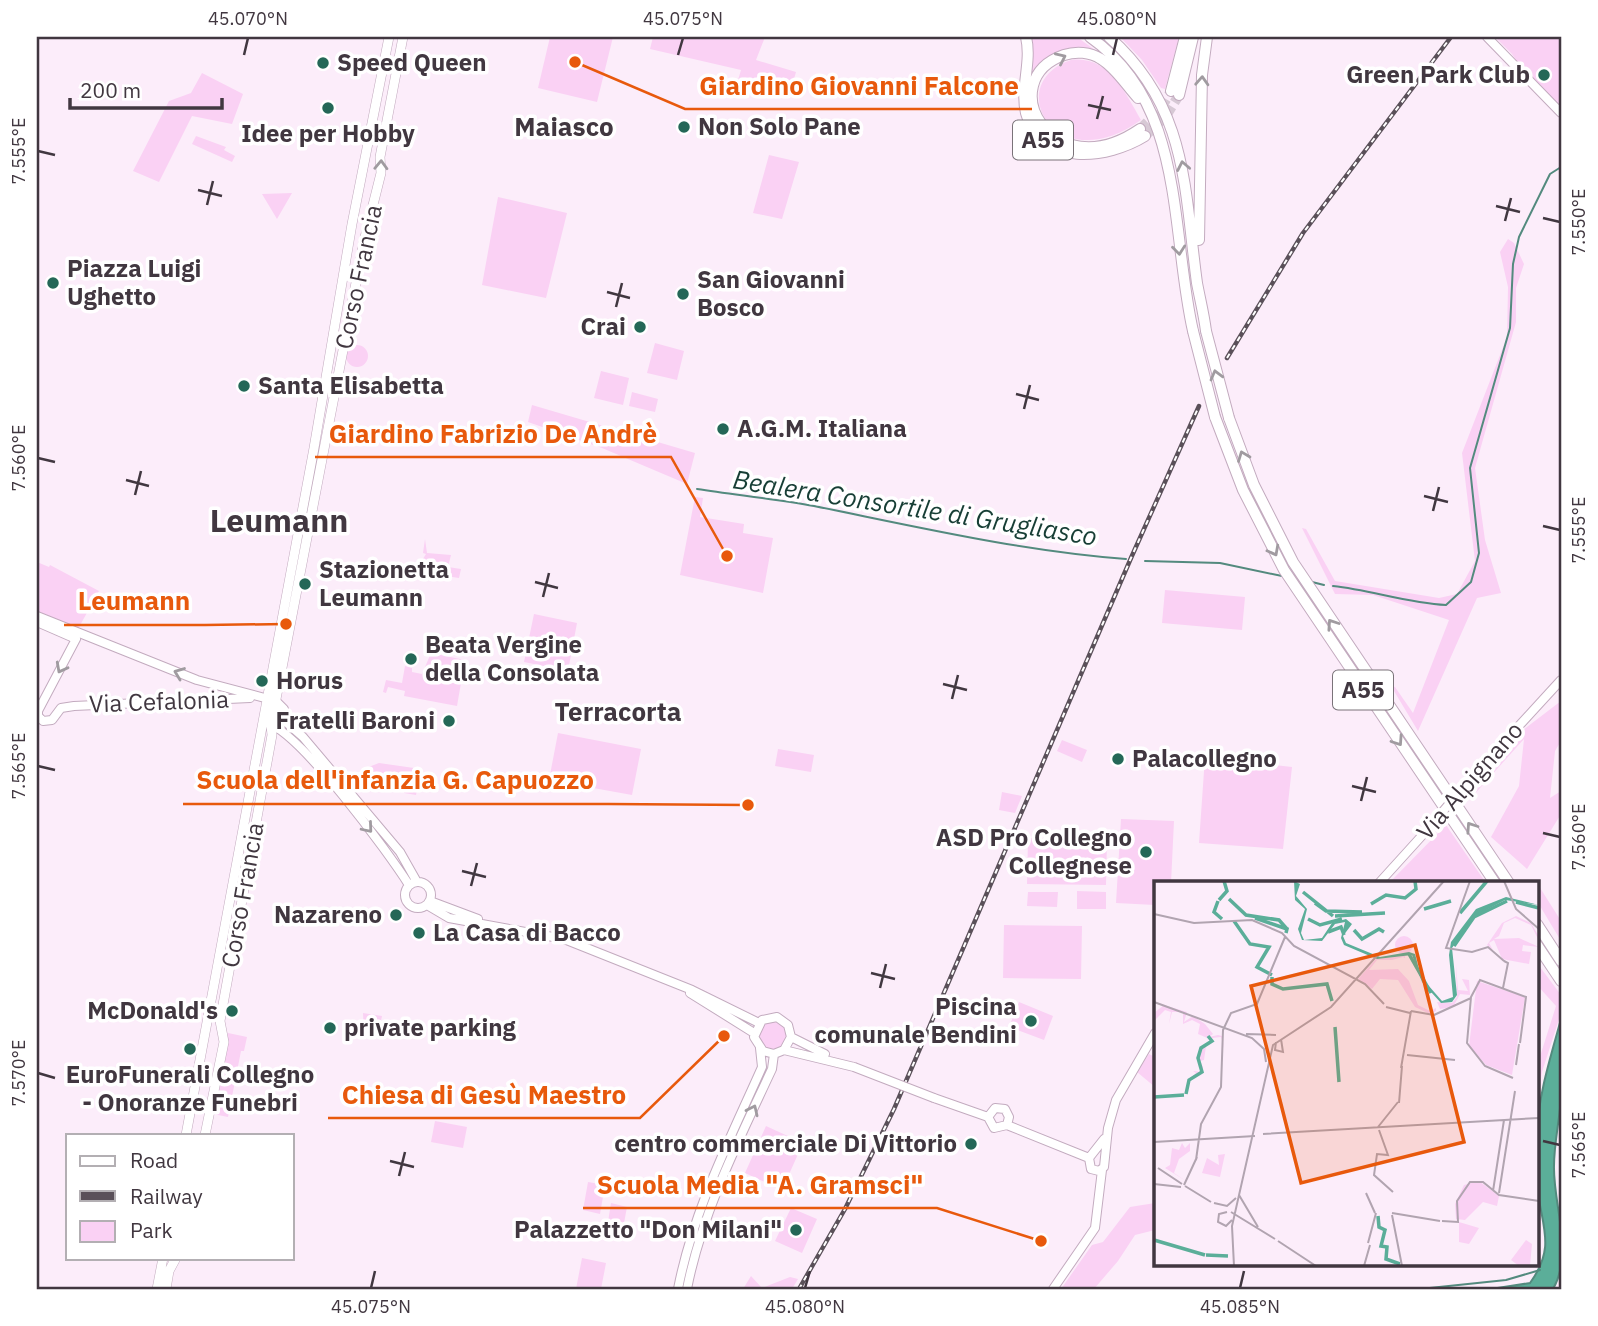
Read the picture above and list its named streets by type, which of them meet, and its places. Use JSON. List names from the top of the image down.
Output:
{
  "streets": {
    "highway": ["A55"],
    "main road": ["Corso Francia"],
    "street": ["Via Cefalonia", "Via Alpignano"]
  },
  "crossings": [
    ["Corso Francia", "Via Cefalonia"]
  ],
  "districts": ["Maiasco", "Leumann", "Terracorta"],
  "water": ["Bealera Consortile di Grugliasco"],
  "places": [
    "Giardino Giovanni Falcone",
    "Speed Queen",
    "Green Park Club",
    "Idee per Hobby",
    "Non Solo Pane",
    "Piazza Luigi Ughetto",
    "San Giovanni Bosco",
    "Crai",
    "Santa Elisabetta",
    "A.G.M. Italiana",
    "Giardino Fabrizio De Andrè",
    "Stazionetta Leumann",
    "Leumann",
    "Beata Vergine della Consolata",
    "Horus",
    "Fratelli Baroni",
    "Palacollegno",
    "Scuola dell'infanzia G. Capuozzo",
    "ASD Pro Collegno Collegnese",
    "Nazareno",
    "La Casa di Bacco",
    "McDonald's",
    "Piscina comunale Bendini",
    "private parking",
    "Chiesa di Gesù Maestro",
    "EuroFunerali Collegno - Onoranze Funebri",
    "centro commerciale Di Vittorio",
    "Palazzetto \"Don Milani\"",
    "Scuola Media \"A. Gramsci\""
  ],
  "legend": ["Road", "Railway", "Park"],
  "scale_bar": "200 m",
  "coordinates": [
    "45.070°N",
    "45.075°N",
    "45.080°N",
    "7.555°E",
    "7.550°E",
    "7.560°E",
    "7.565°E",
    "7.570°E",
    "45.085°N"
  ]
}
